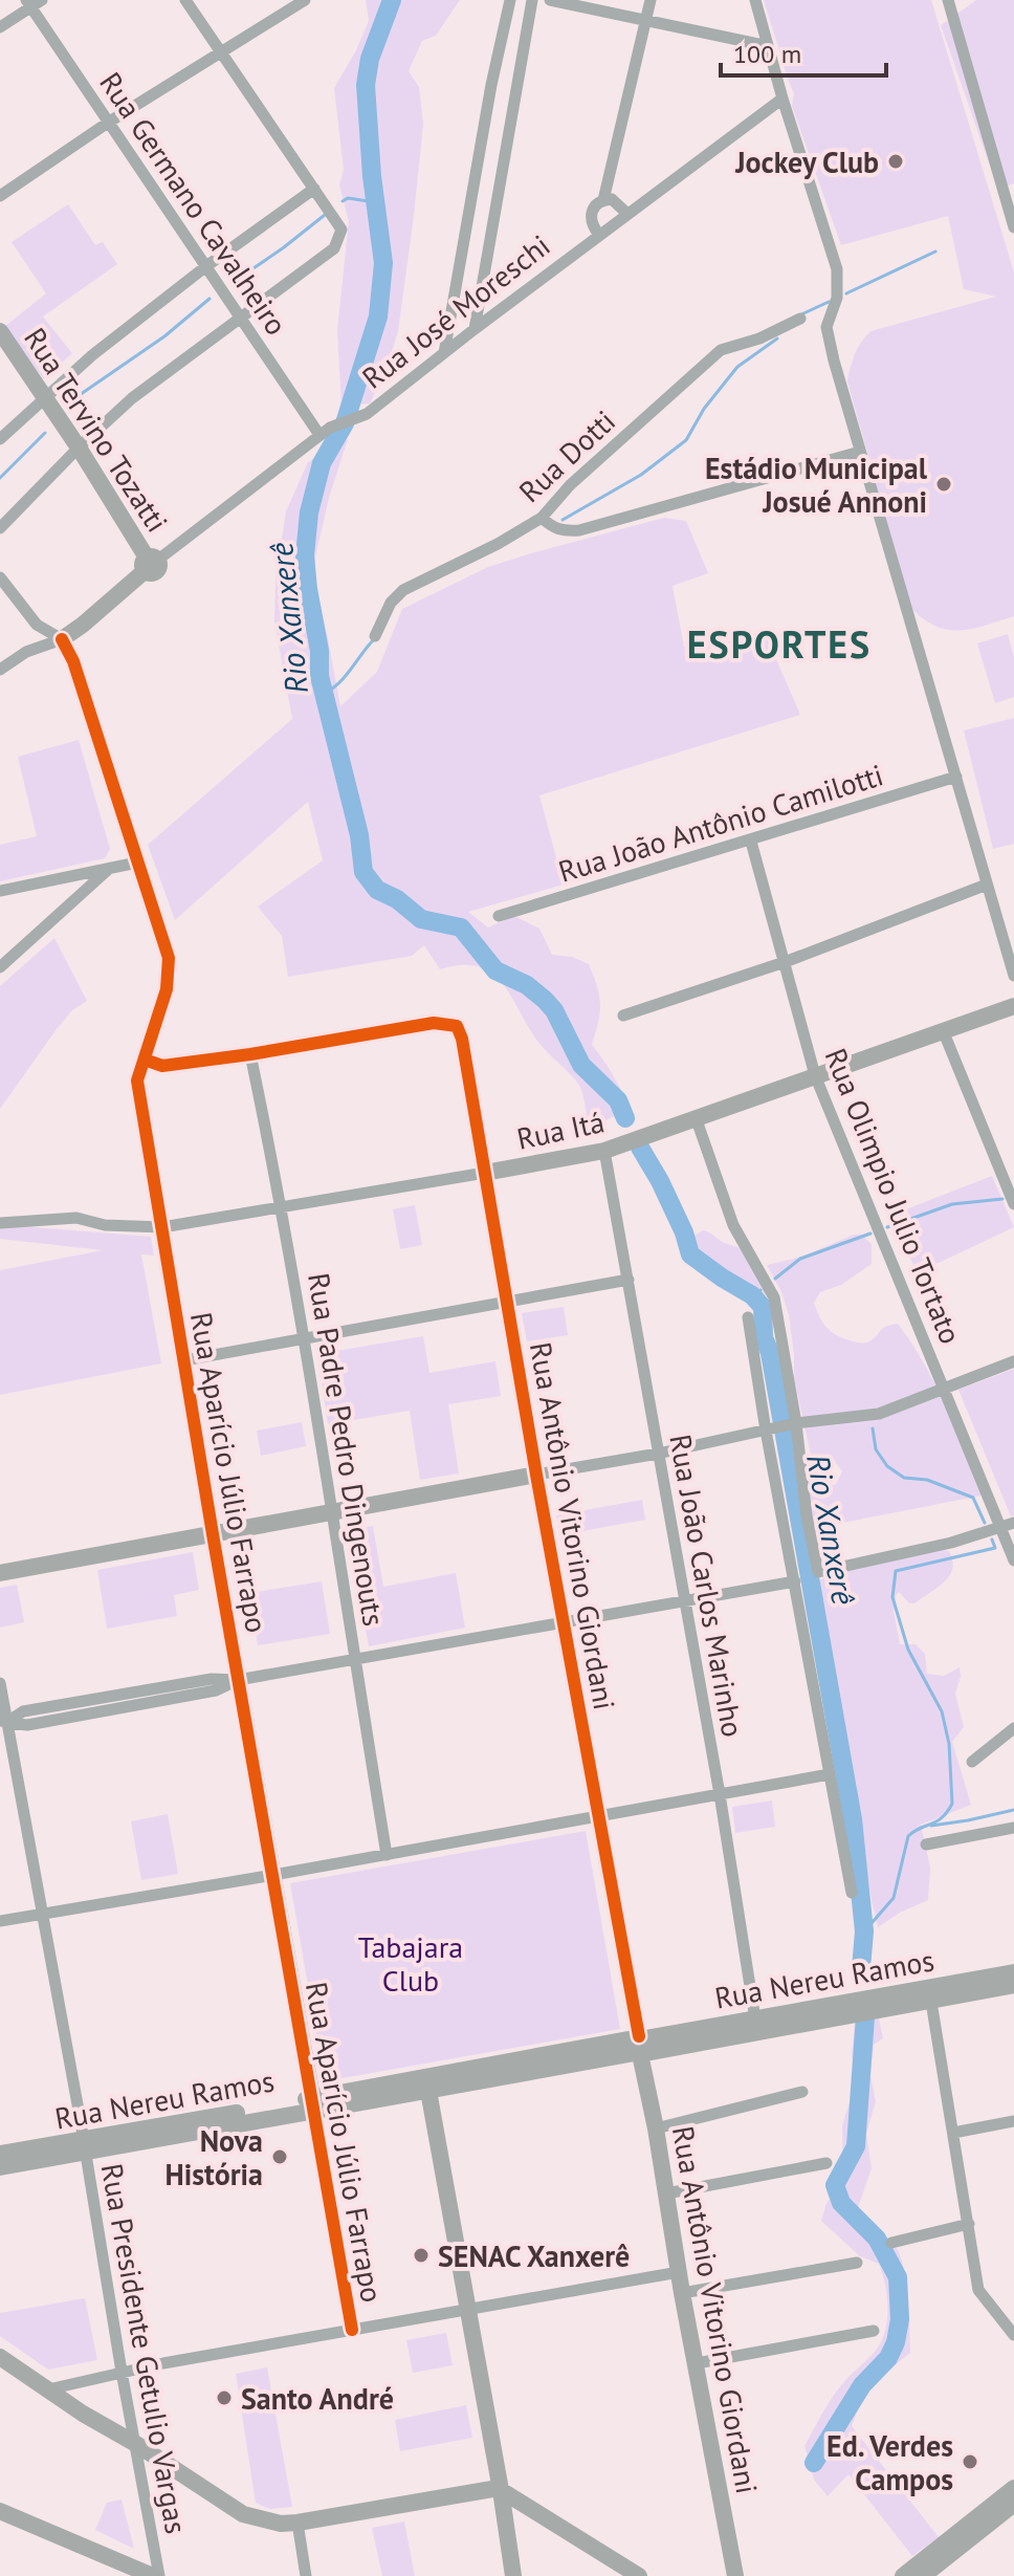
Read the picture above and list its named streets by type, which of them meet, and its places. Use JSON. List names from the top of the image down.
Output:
{
  "streets": {
    "street": [
      "Rua Germano Cavalheiro",
      "Rua José Moreschi",
      "Rua Tervino Tozatti",
      "Rua Dotti",
      "Rua João Antônio Camilotti",
      "Rua Itá",
      "Rua Olimpio Julio Tortato",
      "Rua Padre Pedro Dingenouts",
      "Rua Aparício Júlio Farrapo",
      "Rua Antônio Vitorino Giordani",
      "Rua João Carlos Marinho",
      "Rua Nereu Ramos",
      "Rua Presidente Getulio Vargas"
    ]
  },
  "crossings": [
    ["Rua Germano Cavalheiro", "Rua José Moreschi"],
    ["Rua José Moreschi", "Rua Tervino Tozatti"],
    ["Rua José Moreschi", "Rua Aparício Júlio Farrapo"],
    ["Rua João Antônio Camilotti", "Rua Olimpio Julio Tortato"],
    ["Rua Itá", "Rua Olimpio Julio Tortato"],
    ["Rua Itá", "Rua Padre Pedro Dingenouts"],
    ["Rua Itá", "Rua Aparício Júlio Farrapo"],
    ["Rua Itá", "Rua Antônio Vitorino Giordani"],
    ["Rua Itá", "Rua João Carlos Marinho"],
    ["Rua Padre Pedro Dingenouts", "Rua Antônio Vitorino Giordani"],
    ["Rua Aparício Júlio Farrapo", "Rua Nereu Ramos"],
    ["Rua Antônio Vitorino Giordani", "Rua Nereu Ramos"],
    ["Rua João Carlos Marinho", "Rua Nereu Ramos"],
    ["Rua Nereu Ramos", "Rua Presidente Getulio Vargas"]
  ],
  "districts": ["ESPORTES"],
  "water": ["Rio Xanxerê"],
  "parks": ["Tabajara Club"],
  "places": [
    "Jockey Club",
    "Estádio Municipal Josué Annoni",
    "Nova História",
    "SENAC Xanxerê",
    "Santo André",
    "Ed. Verdes Campos"
  ],
  "scale_bar": "100 m"
}
